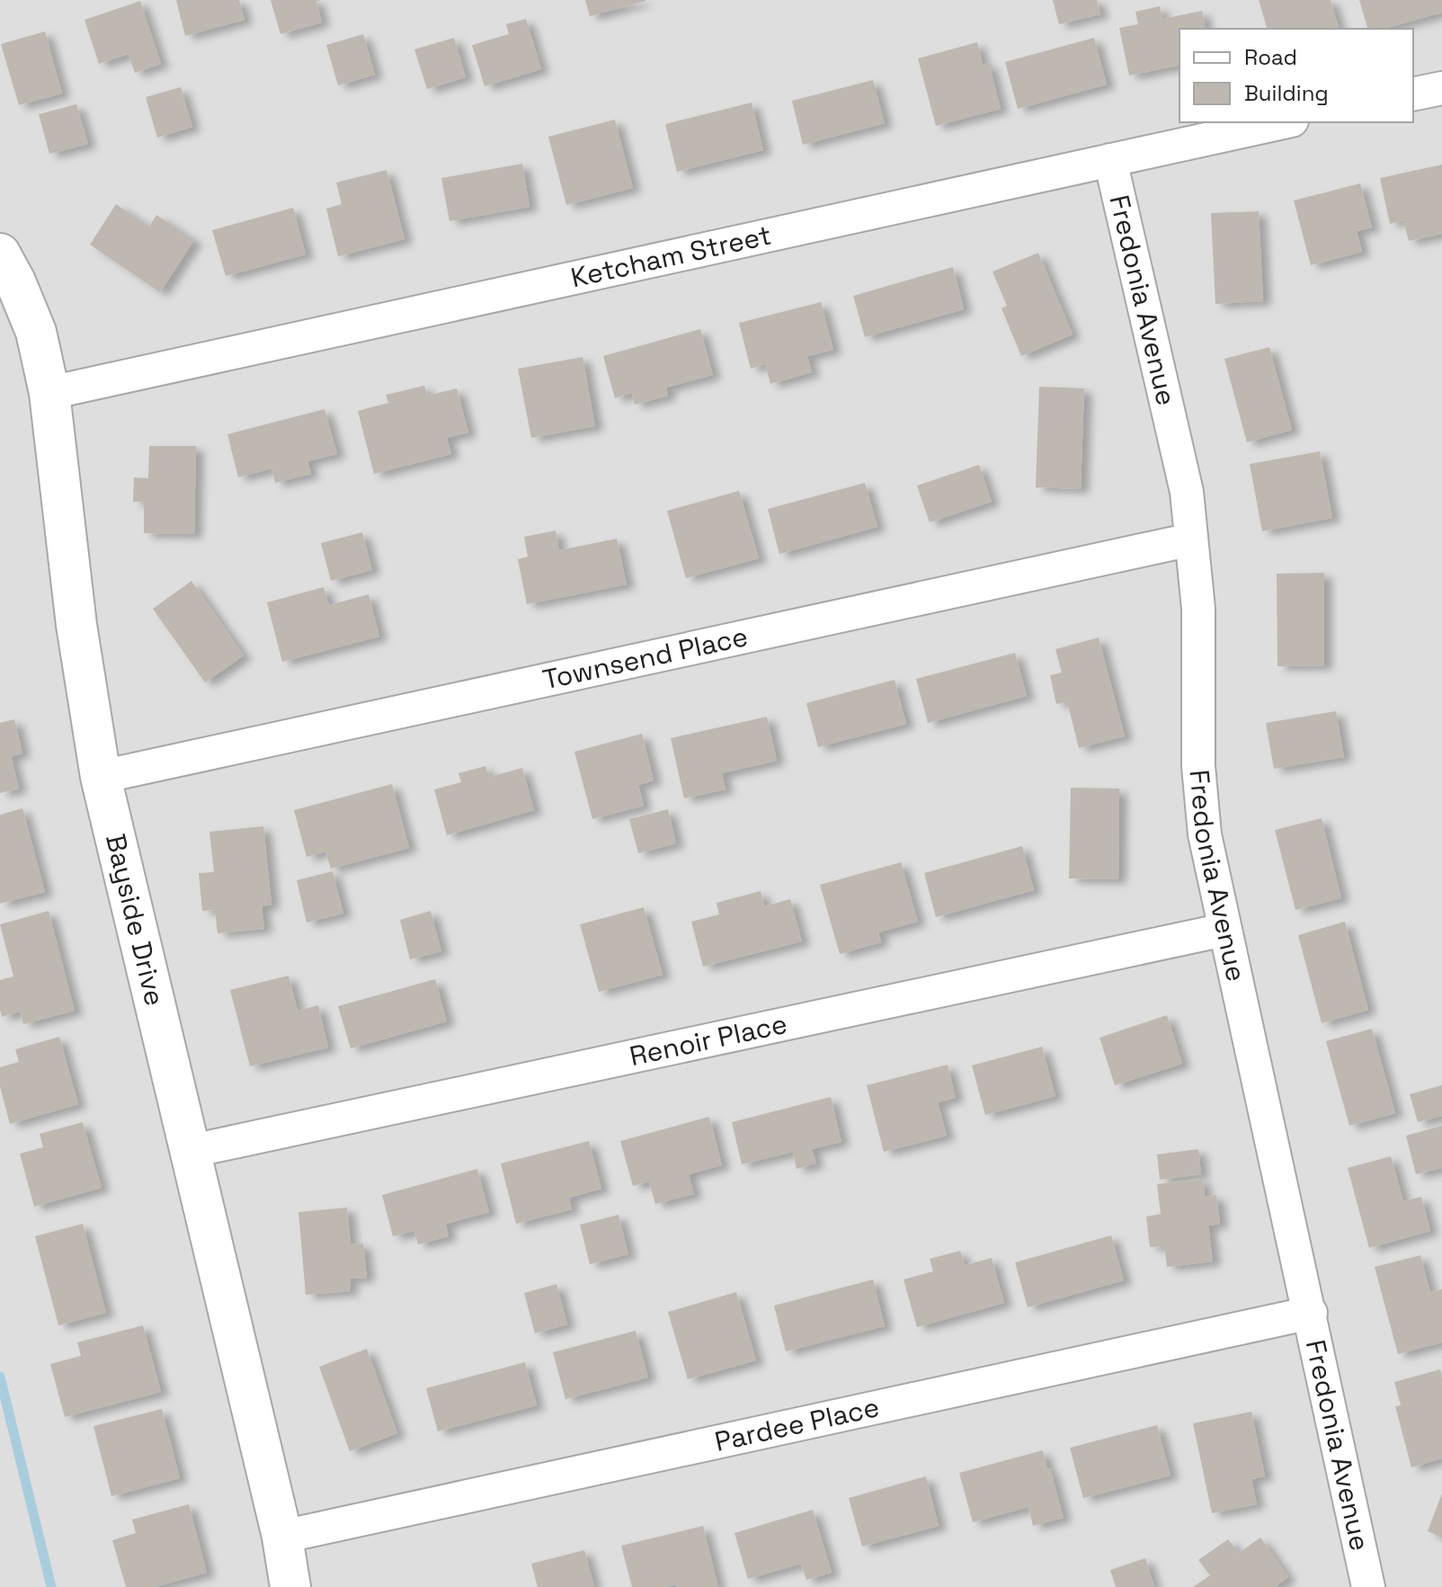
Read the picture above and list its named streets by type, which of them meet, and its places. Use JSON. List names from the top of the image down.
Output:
{
  "streets": {
    "street": [
      "Ketcham Street",
      "Fredonia Avenue",
      "Townsend Place",
      "Bayside Drive",
      "Renoir Place",
      "Pardee Place"
    ]
  },
  "crossings": [
    ["Ketcham Street", "Fredonia Avenue"],
    ["Ketcham Street", "Bayside Drive"],
    ["Fredonia Avenue", "Townsend Place"],
    ["Fredonia Avenue", "Renoir Place"],
    ["Fredonia Avenue", "Pardee Place"],
    ["Townsend Place", "Bayside Drive"],
    ["Bayside Drive", "Renoir Place"],
    ["Bayside Drive", "Pardee Place"]
  ],
  "legend": ["Road", "Building"]
}
